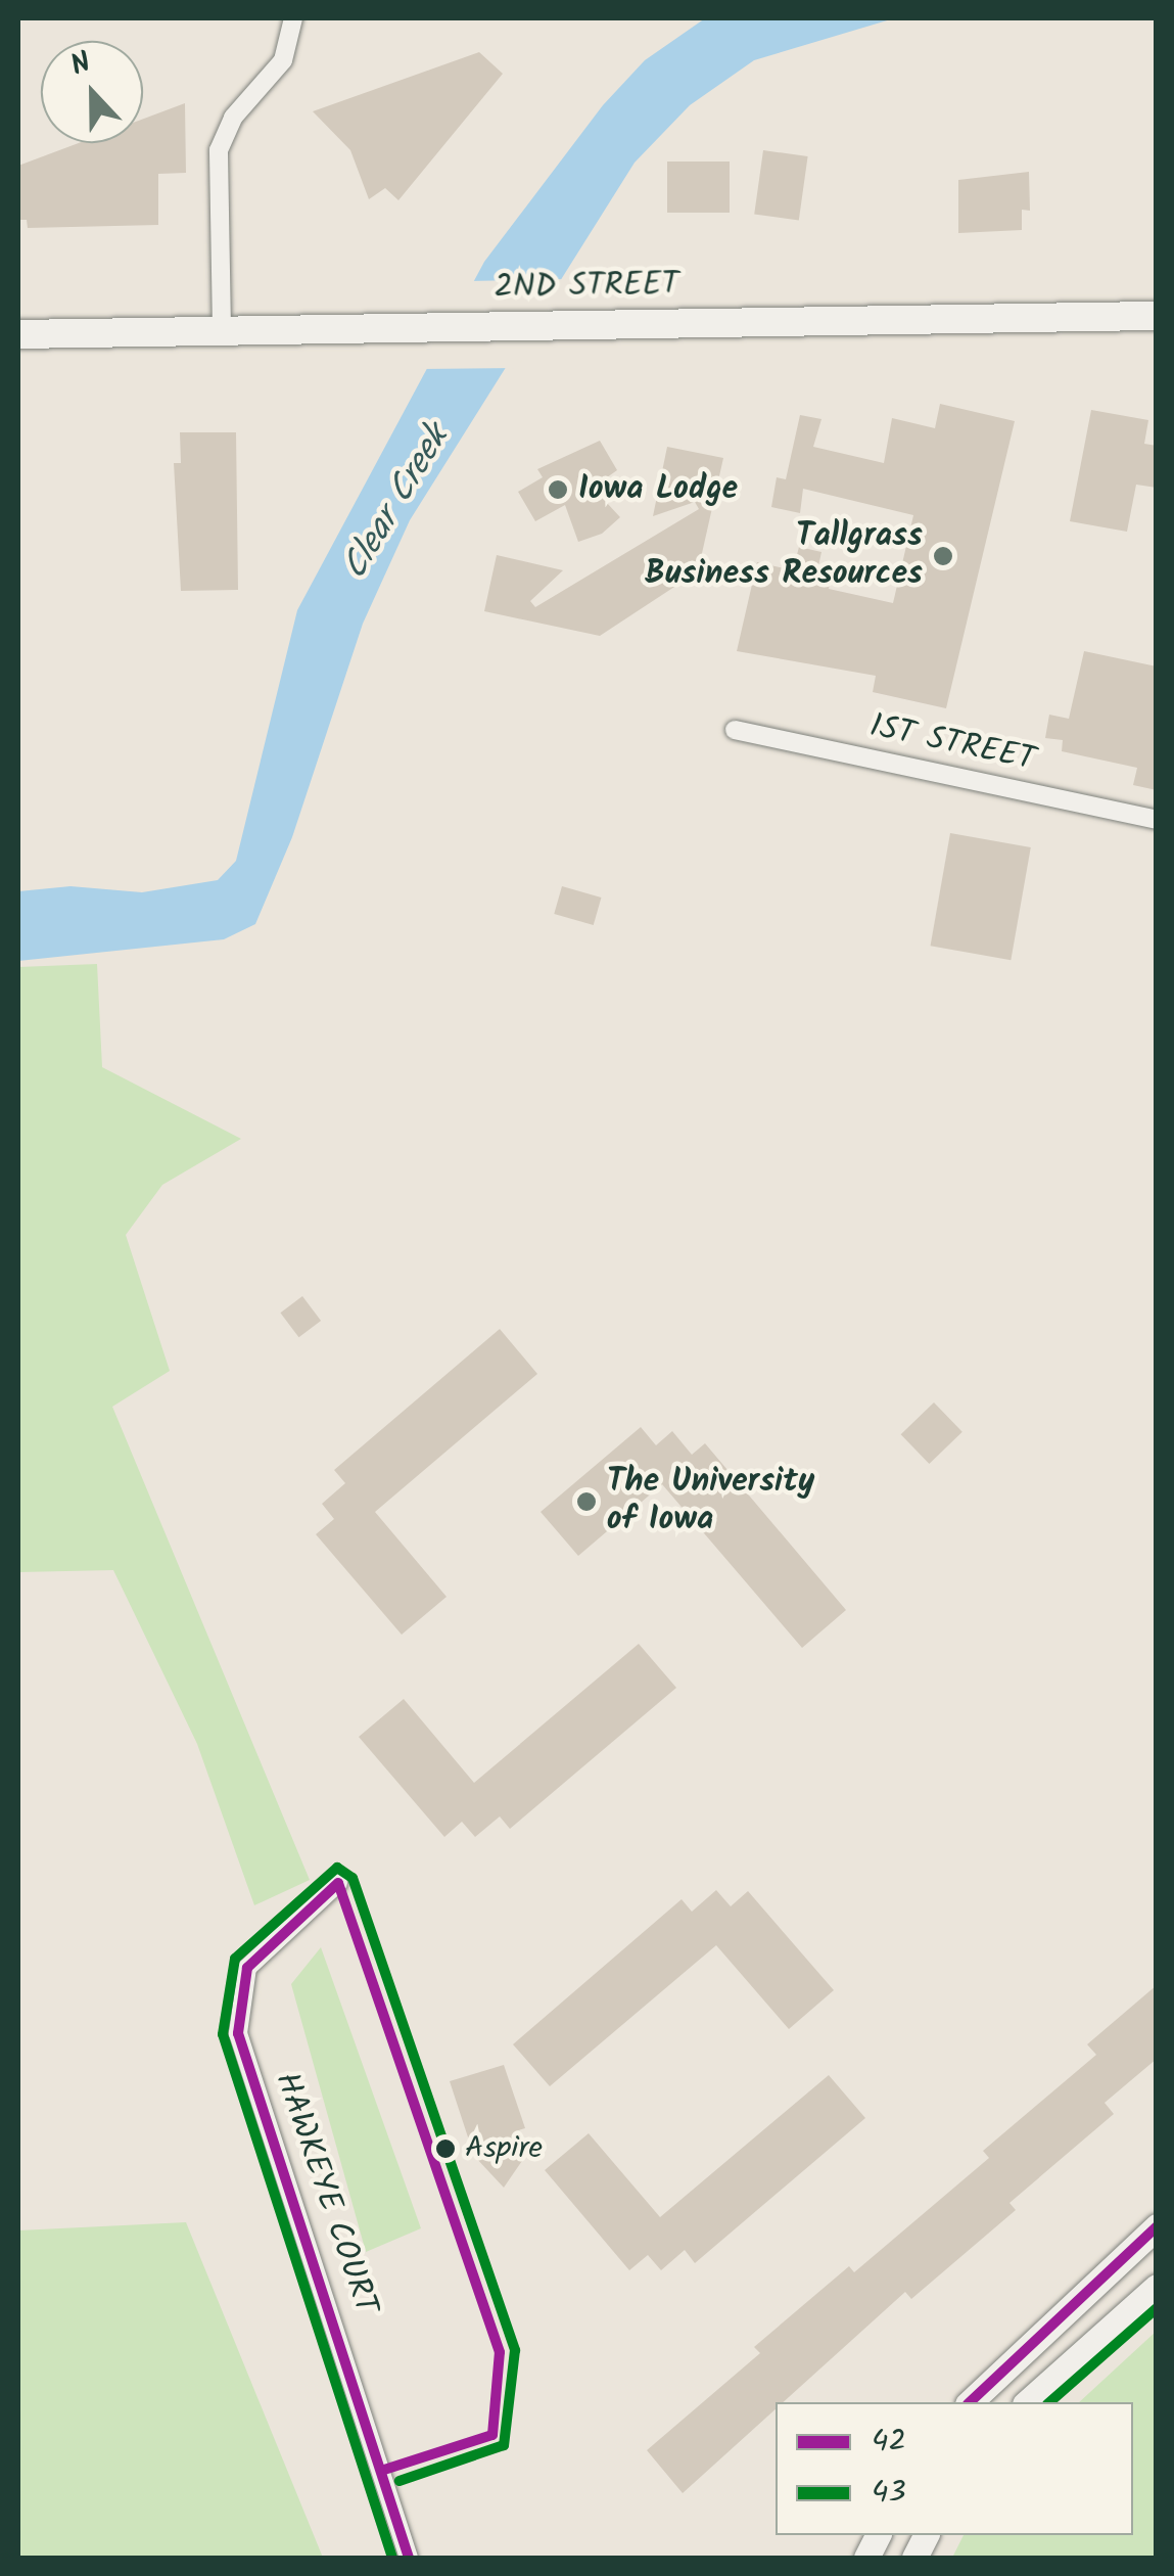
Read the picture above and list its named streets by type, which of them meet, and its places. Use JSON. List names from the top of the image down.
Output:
{
  "streets": {
    "main road": ["2ND STREET"],
    "street": ["1ST STREET", "HAWKEYE COURT"]
  },
  "water": ["Clear Creek"],
  "places": [
    "Iowa Lodge",
    "Tallgrass Business Resources",
    "The University of Iowa",
    "Aspire"
  ],
  "lines": ["transit line 43", "transit line 42"],
  "legend": ["42", "43"],
  "north": "top"
}
